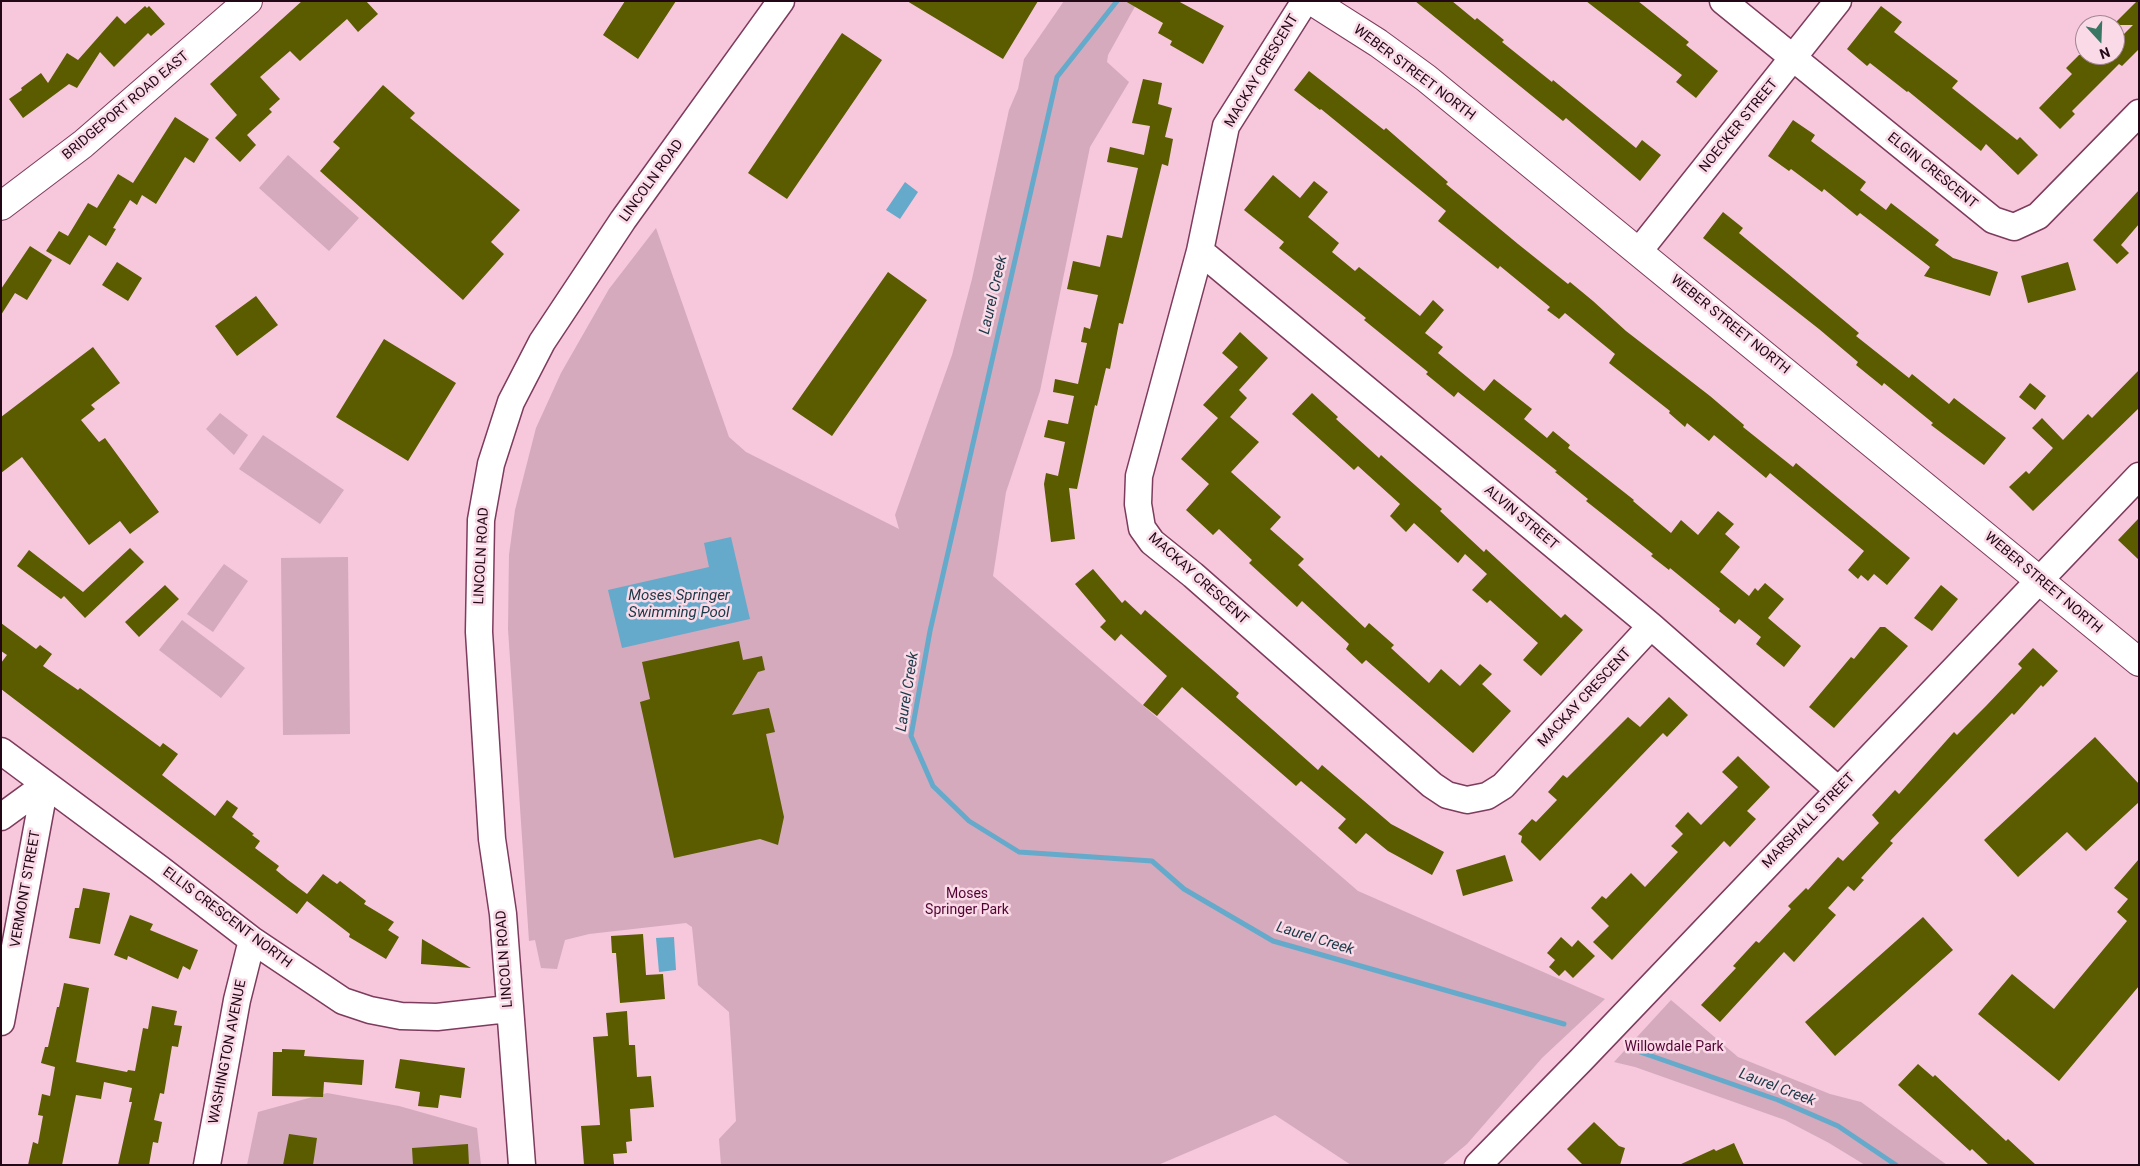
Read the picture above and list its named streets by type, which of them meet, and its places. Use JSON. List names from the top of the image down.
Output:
{
  "streets": {
    "main road": ["WEBER STREET NORTH", "BRIDGEPORT ROAD EAST"],
    "street": [
      "MACKAY CRESCENT",
      "NOECKER STREET",
      "ELGIN CRESCENT",
      "LINCOLN ROAD",
      "ALVIN STREET",
      "MARSHALL STREET",
      "VERMONT STREET",
      "ELLIS CRESCENT NORTH",
      "WASHINGTON AVENUE"
    ]
  },
  "crossings": [
    ["MACKAY CRESCENT", "ALVIN STREET"],
    ["WEBER STREET NORTH", "NOECKER STREET"],
    ["WEBER STREET NORTH", "MARSHALL STREET"],
    ["NOECKER STREET", "ELGIN CRESCENT"],
    ["LINCOLN ROAD", "ELLIS CRESCENT NORTH"],
    ["ALVIN STREET", "MARSHALL STREET"],
    ["VERMONT STREET", "ELLIS CRESCENT NORTH"],
    ["ELLIS CRESCENT NORTH", "WASHINGTON AVENUE"]
  ],
  "water": ["Laurel Creek", "Moses Springer Swimming Pool"],
  "parks": ["Moses Springer Park", "Willowdale Park"],
  "north": "bottom"
}
